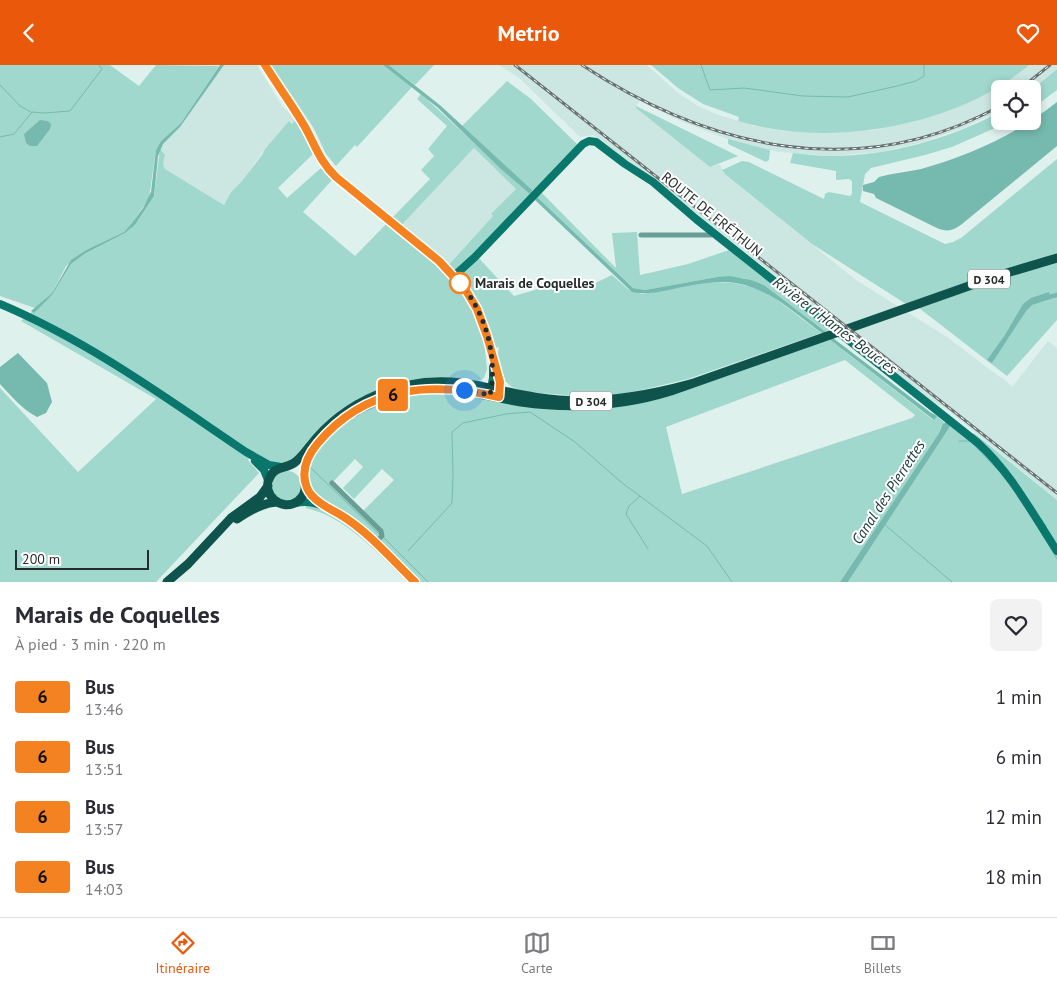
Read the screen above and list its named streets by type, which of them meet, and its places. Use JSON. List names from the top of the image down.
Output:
{
  "streets": {
    "main road": ["D 304"],
    "street": ["ROUTE DE FRÉTHUN"]
  },
  "water": ["Rivière d'Hames-Boucres", "Canal des Pierrettes"],
  "places": ["Marais de Coquelles"],
  "lines": ["bus line 6"],
  "scale_bar": "200 m",
  "page": {
    "header": "Metrio",
    "on_map": "6",
    "scale": "200 m",
    "heading": ["Marais de Coquelles", "À pied · 3 min · 220 m"],
    "list": [
      {
        "mark": "6",
        "name": "Bus",
        "note": "13:46",
        "value": "1 min"
      },
      {
        "mark": "6",
        "name": "Bus",
        "note": "13:51",
        "value": "6 min"
      },
      {
        "mark": "6",
        "name": "Bus",
        "note": "13:57",
        "value": "12 min"
      },
      {
        "mark": "6",
        "name": "Bus",
        "note": "14:03",
        "value": "18 min"
      }
    ],
    "tabs": ["Itinéraire", "Carte", "Billets"]
  }
}
